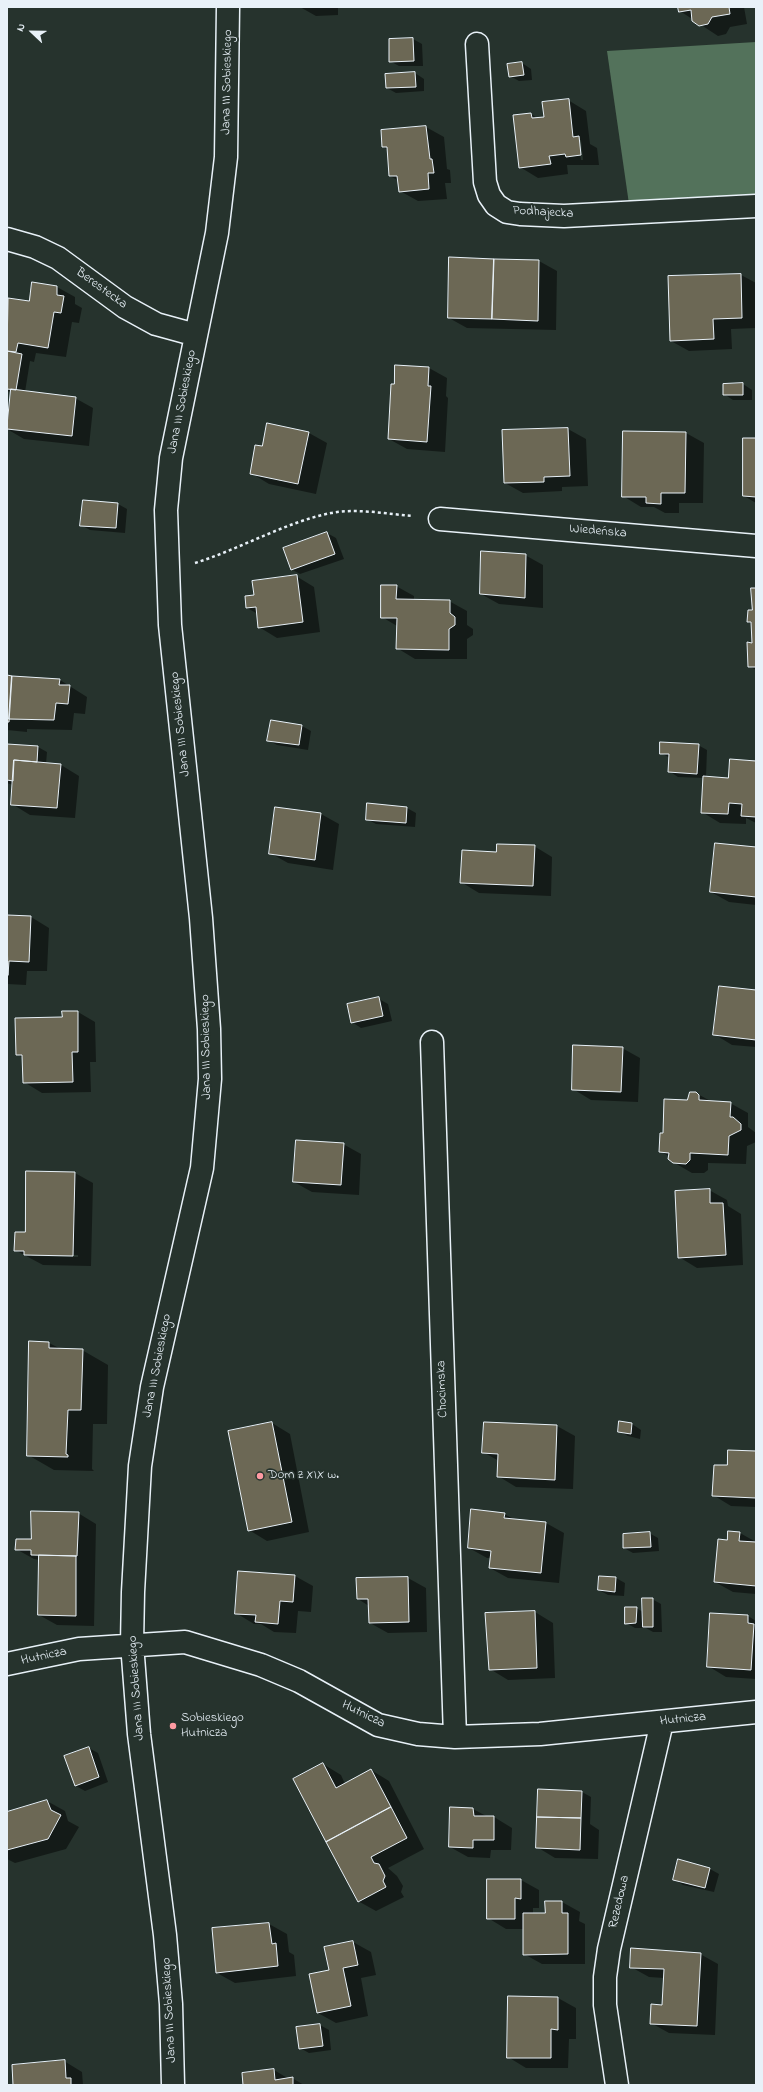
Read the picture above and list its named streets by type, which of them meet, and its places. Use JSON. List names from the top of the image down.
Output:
{
  "streets": {
    "street": [
      "Jana III Sobieskiego",
      "Podhajecka",
      "Berestecka",
      "Wiedeńska",
      "Chocimska",
      "Hutnicza",
      "Rezedowa"
    ]
  },
  "crossings": [
    ["Jana III Sobieskiego", "Berestecka"],
    ["Jana III Sobieskiego", "Hutnicza"],
    ["Chocimska", "Hutnicza"],
    ["Hutnicza", "Rezedowa"]
  ],
  "places": ["Dom z XIX w.", "Sobieskiego Hutnicza"],
  "north": "left"
}
